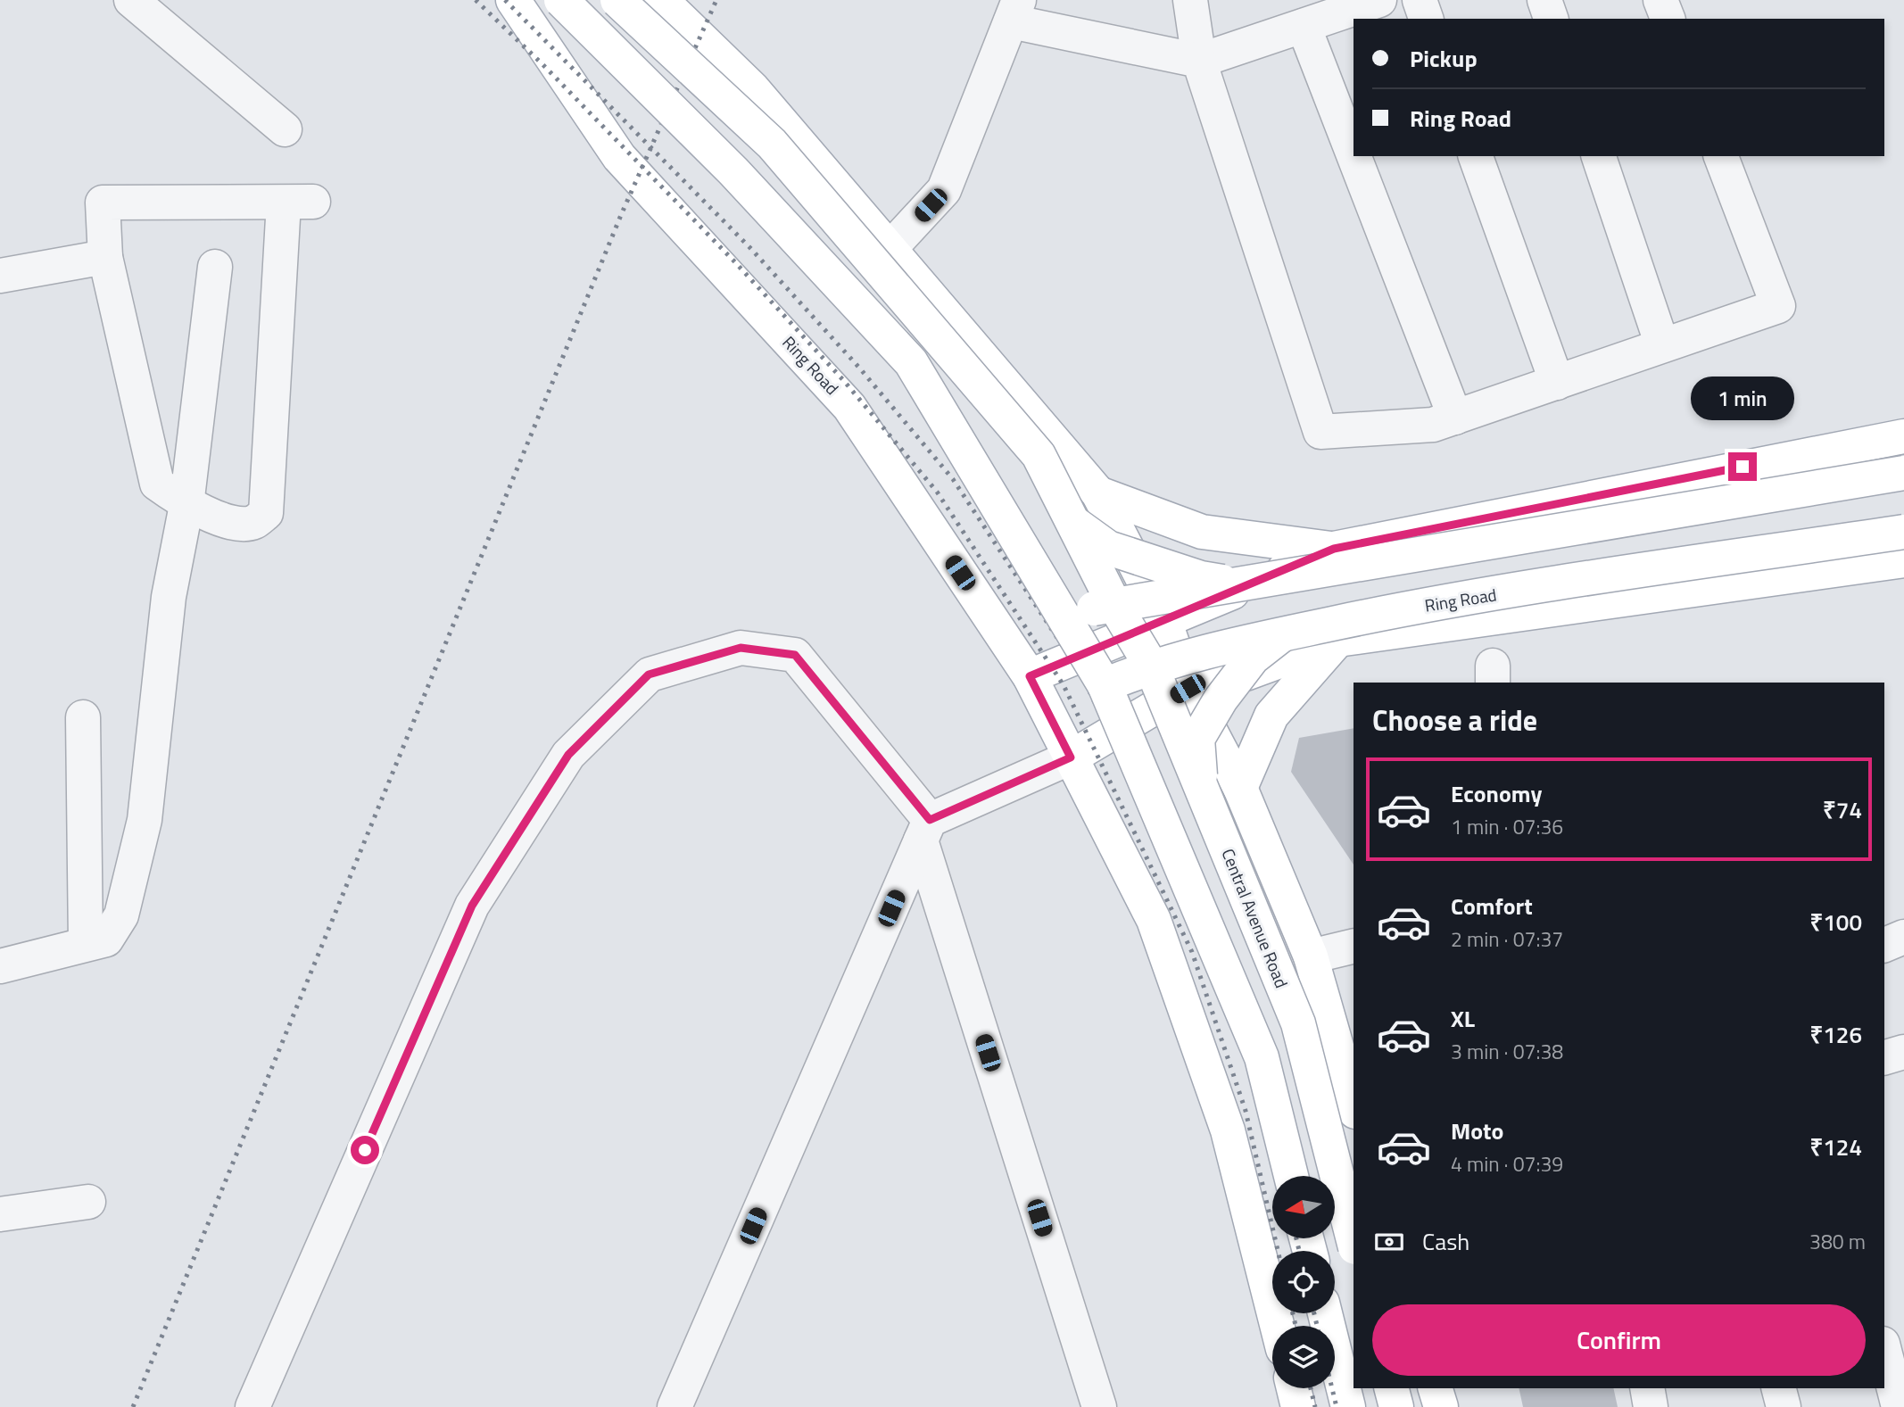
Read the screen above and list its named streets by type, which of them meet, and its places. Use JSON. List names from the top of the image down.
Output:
{
  "streets": {
    "main road": ["Ring Road", "Central Avenue Road"]
  },
  "crossings": [
    ["Ring Road", "Central Avenue Road"]
  ],
  "north": "left",
  "page": {
    "banner": ["Pickup", "Ring Road"],
    "bubble": "1 min",
    "heading": "Choose a ride",
    "list": [
      {
        "name": "Economy",
        "note": "1 min · 07:36",
        "value": "₹74"
      },
      {
        "name": "Comfort",
        "note": "2 min · 07:37",
        "value": "₹100"
      },
      {
        "name": "XL",
        "note": "3 min · 07:38",
        "value": "₹126"
      },
      {
        "name": "Moto",
        "note": "4 min · 07:39",
        "value": "₹124"
      }
    ],
    "pay": ["Cash", "380 m"],
    "buttons": "Confirm"
  }
}
